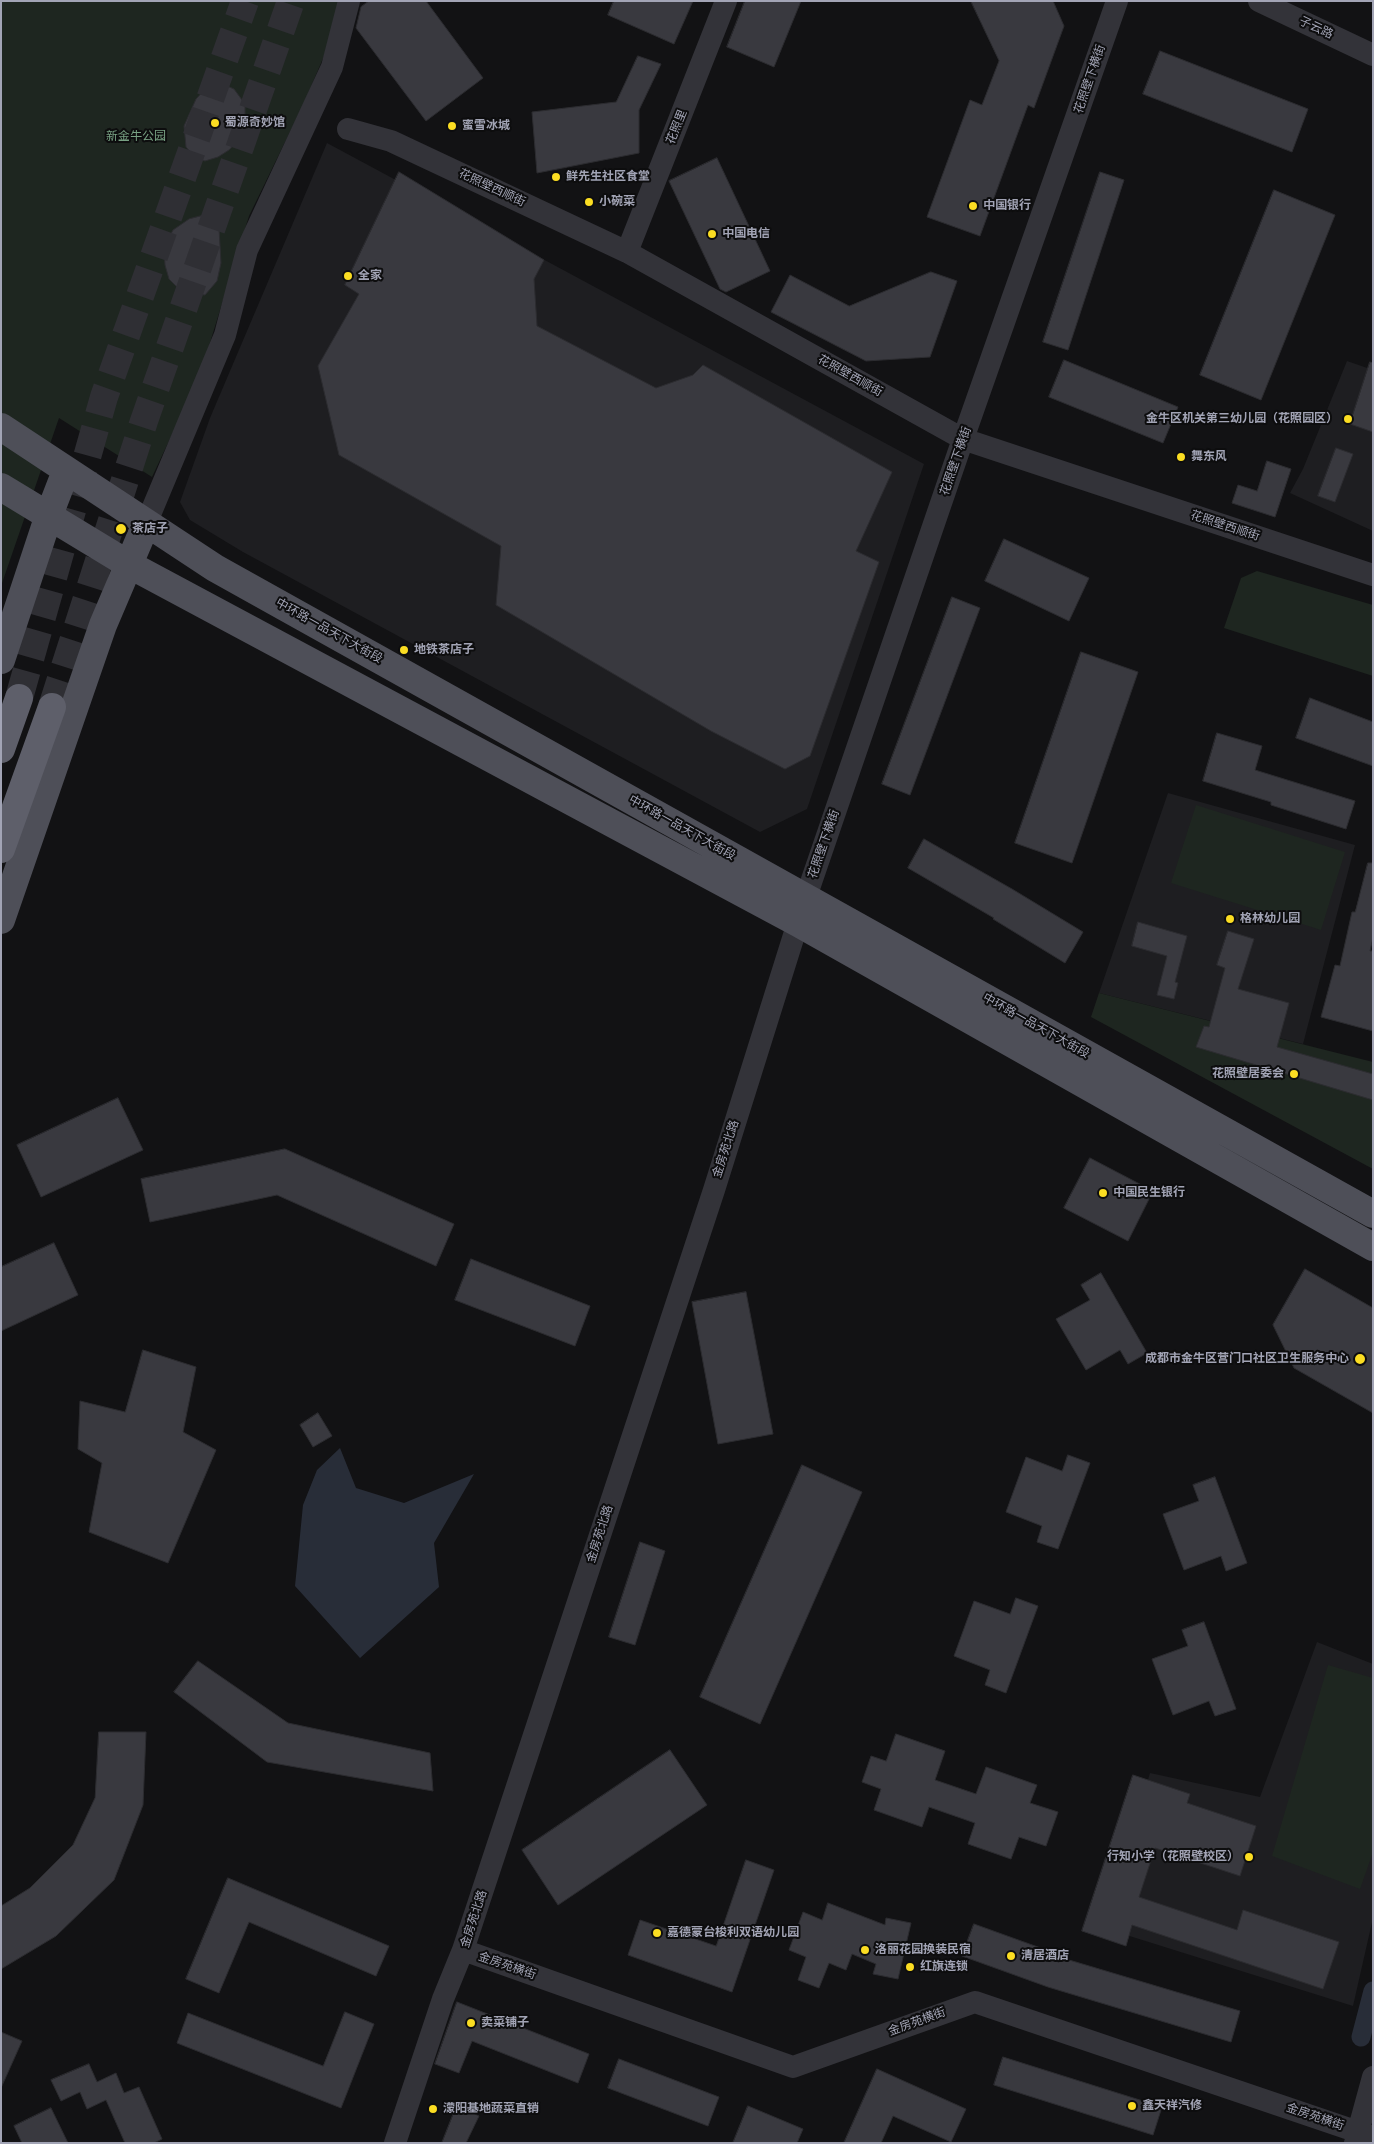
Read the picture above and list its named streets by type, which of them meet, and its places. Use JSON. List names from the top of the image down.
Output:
{
  "streets": {
    "main road": ["中环路一品天下大街段"],
    "street": [
      "子云路",
      "花照壁下横街",
      "花照里",
      "花照壁西顺街",
      "金房苑北路",
      "金房苑横街"
    ]
  },
  "crossings": [
    ["花照壁下横街", "花照壁西顺街"],
    ["花照壁下横街", "中环路一品天下大街段"],
    ["花照壁下横街", "金房苑北路"],
    ["花照里", "花照壁西顺街"],
    ["金房苑北路", "金房苑横街"]
  ],
  "parks": ["新金牛公园"],
  "places": [
    "蜀源奇妙馆",
    "蜜雪冰城",
    "鲜先生社区食堂",
    "小碗菜",
    "中国银行",
    "中国电信",
    "全家",
    "金牛区机关第三幼儿园（花照园区）",
    "舞东风",
    "茶店子",
    "地铁茶店子",
    "格林幼儿园",
    "花照壁居委会",
    "中国民生银行",
    "成都市金牛区营门口社区卫生服务中心",
    "行知小学（花照壁校区）",
    "嘉德蒙台梭利双语幼儿园",
    "洛丽花园换装民宿",
    "清居酒店",
    "红旗连锁",
    "卖菜铺子",
    "鑫天祥汽修",
    "濛阳基地蔬菜直销"
  ]
}
